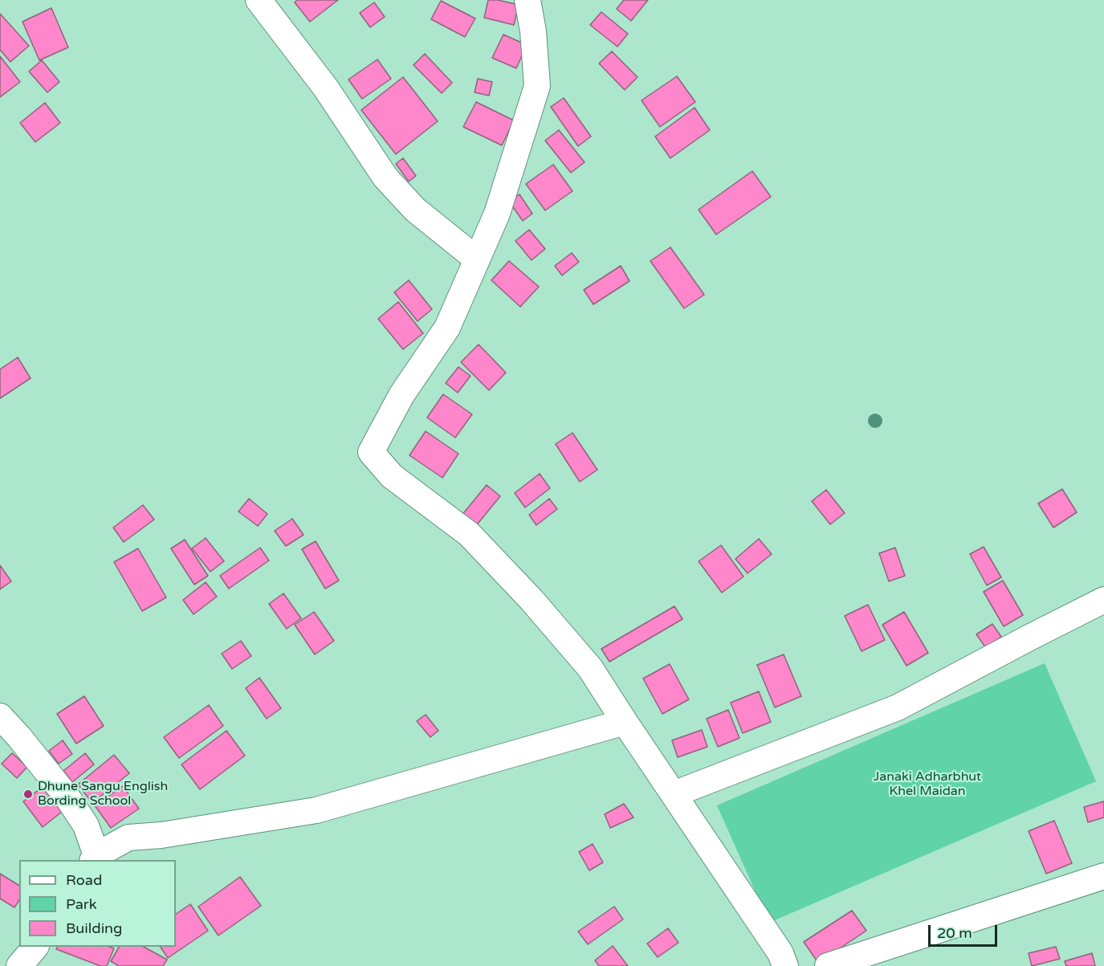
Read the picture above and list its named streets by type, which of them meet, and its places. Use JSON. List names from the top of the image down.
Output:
{
  "parks": ["Janaki Adharbhut Khel Maidan"],
  "places": ["Dhune Sangu English Bording School"],
  "legend": ["Road", "Park", "Building"],
  "scale_bar": "20 m"
}
